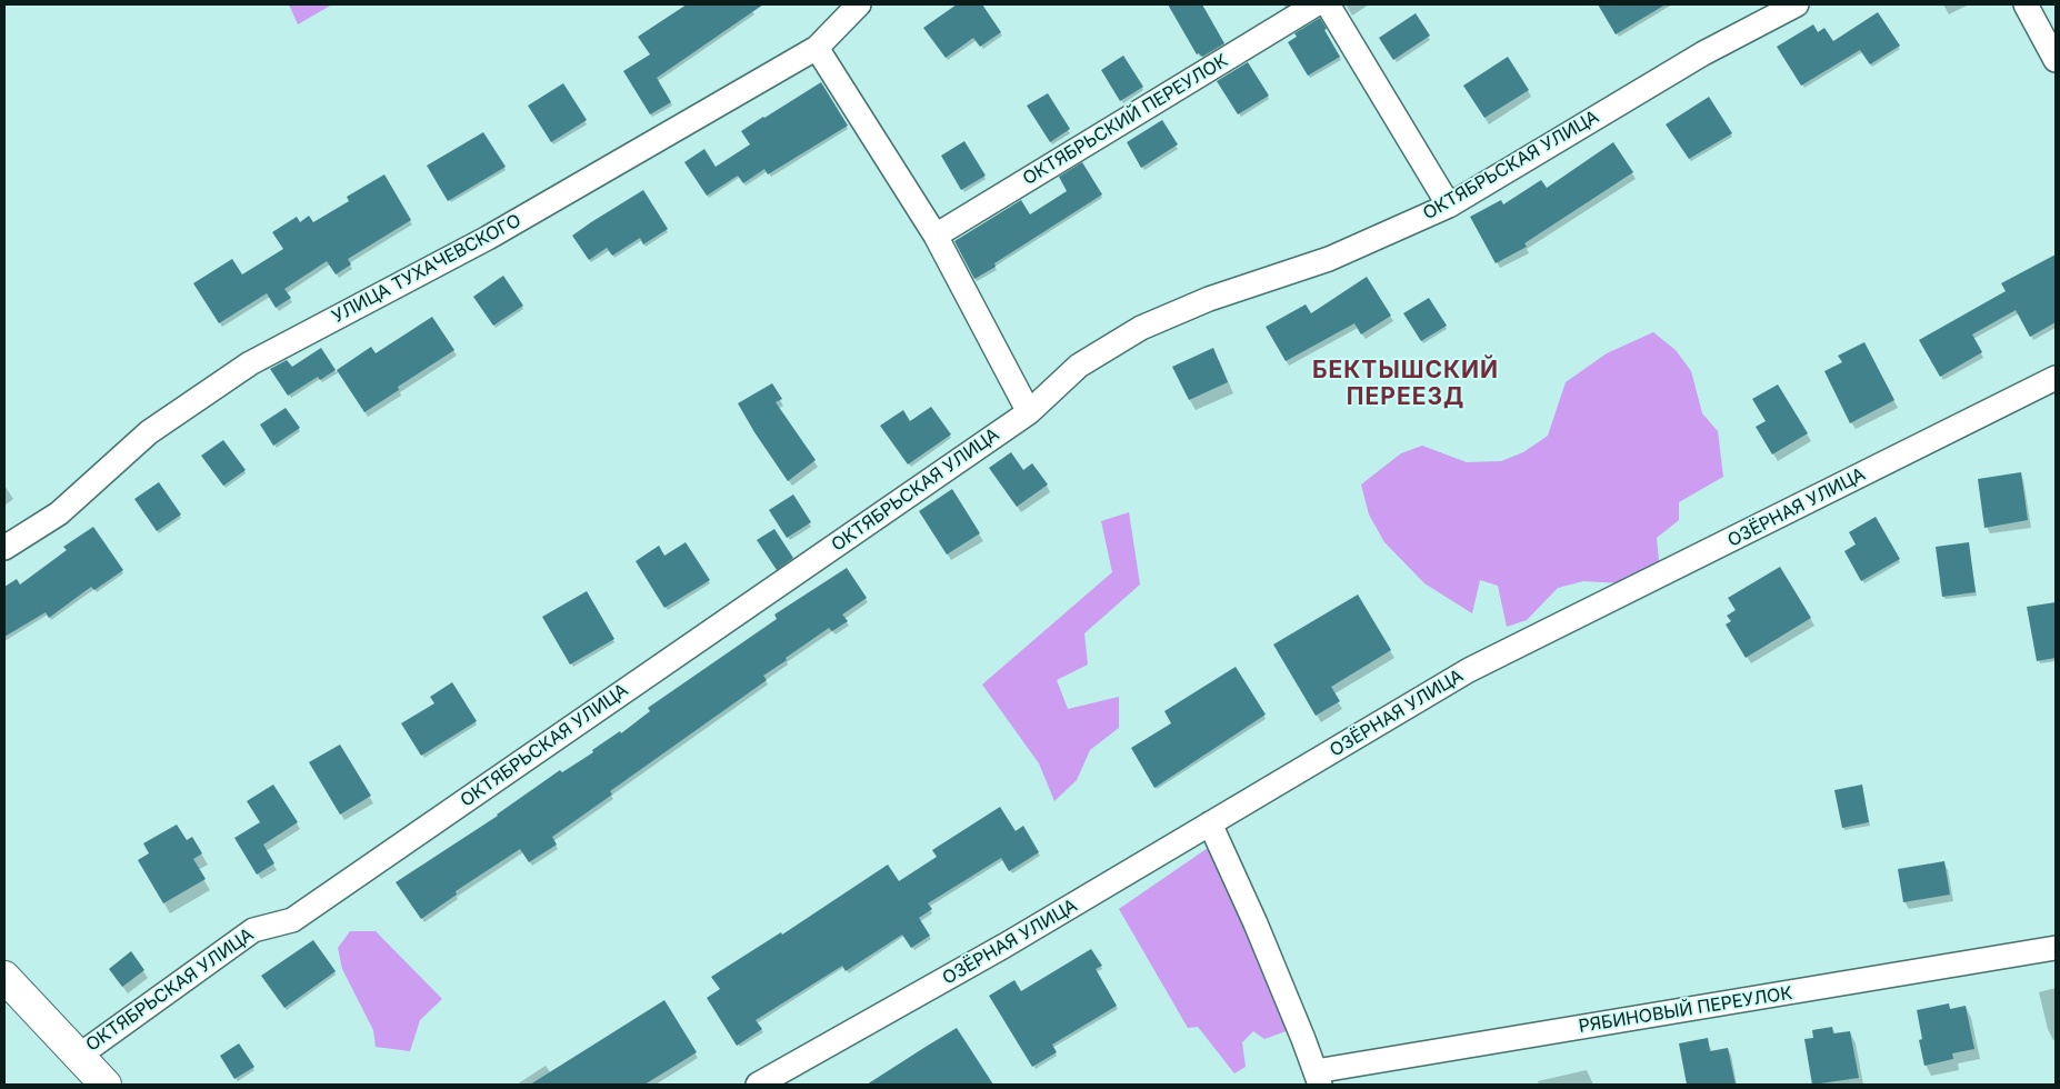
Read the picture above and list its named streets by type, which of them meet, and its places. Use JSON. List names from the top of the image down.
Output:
{
  "streets": {
    "street": [
      "ОКТЯБРЬСКИЙ ПЕРЕУЛОК",
      "ОКТЯБРЬСКАЯ УЛИЦА",
      "УЛИЦА ТУХАЧЕВСКОГО",
      "ОЗЁРНАЯ УЛИЦА",
      "РЯБИНОВЫЙ ПЕРЕУЛОК"
    ]
  },
  "districts": ["БЕКТЫШСКИЙ ПЕРЕЕЗД"]
}
